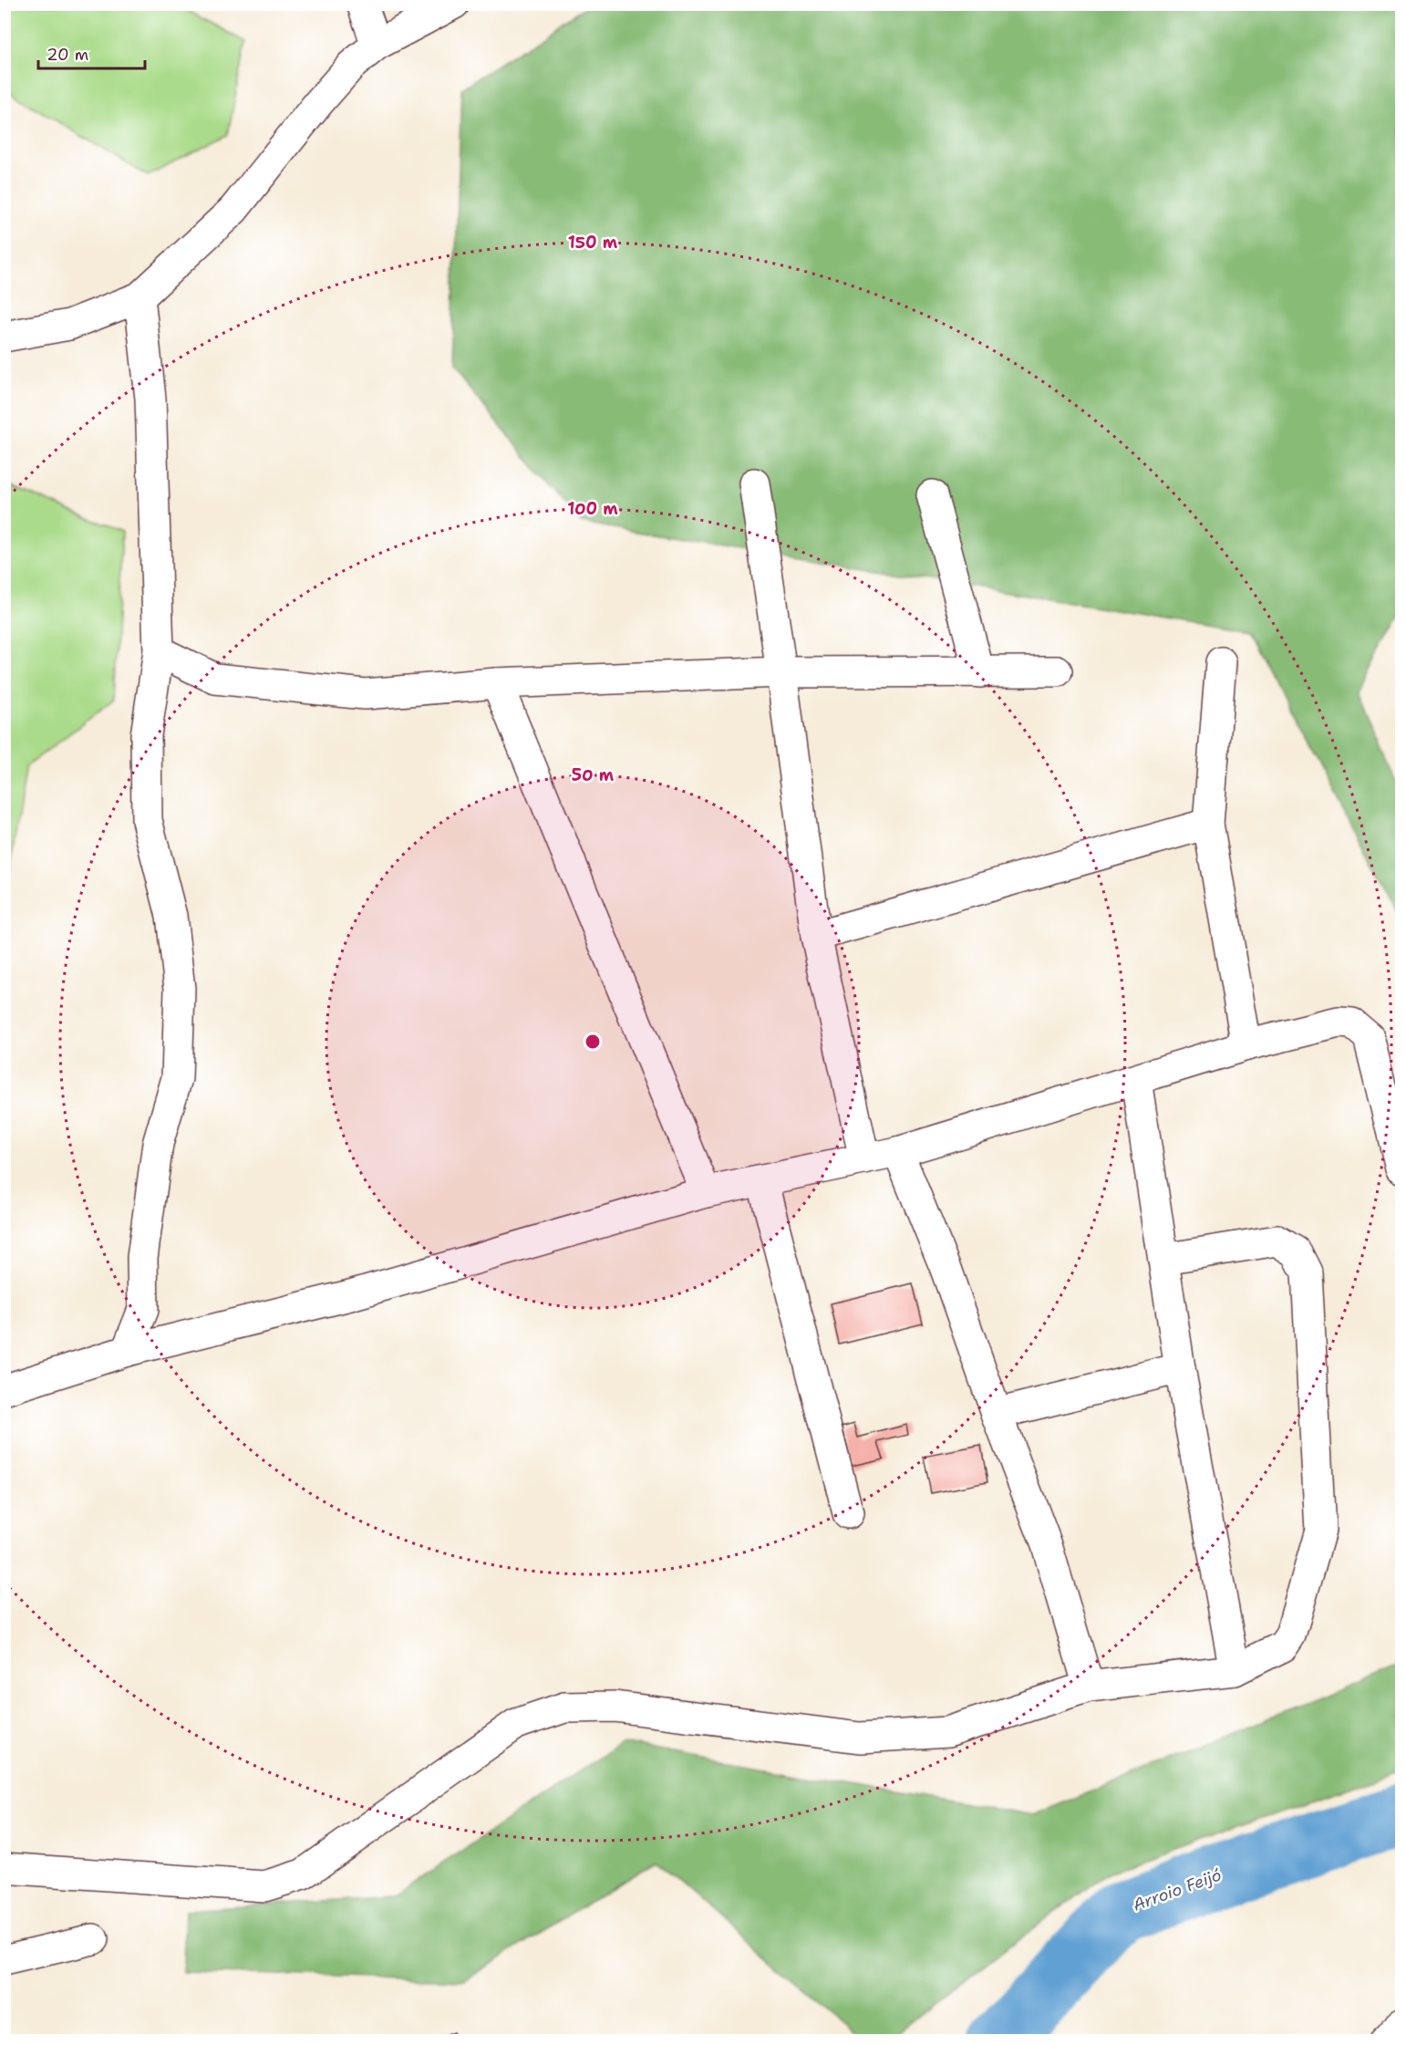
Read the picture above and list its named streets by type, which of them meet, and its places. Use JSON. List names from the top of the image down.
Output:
{
  "water": ["Arroio Feijó"],
  "scale_bar": "20 m",
  "rings": ["150 m", "100 m", "50 m"]
}
